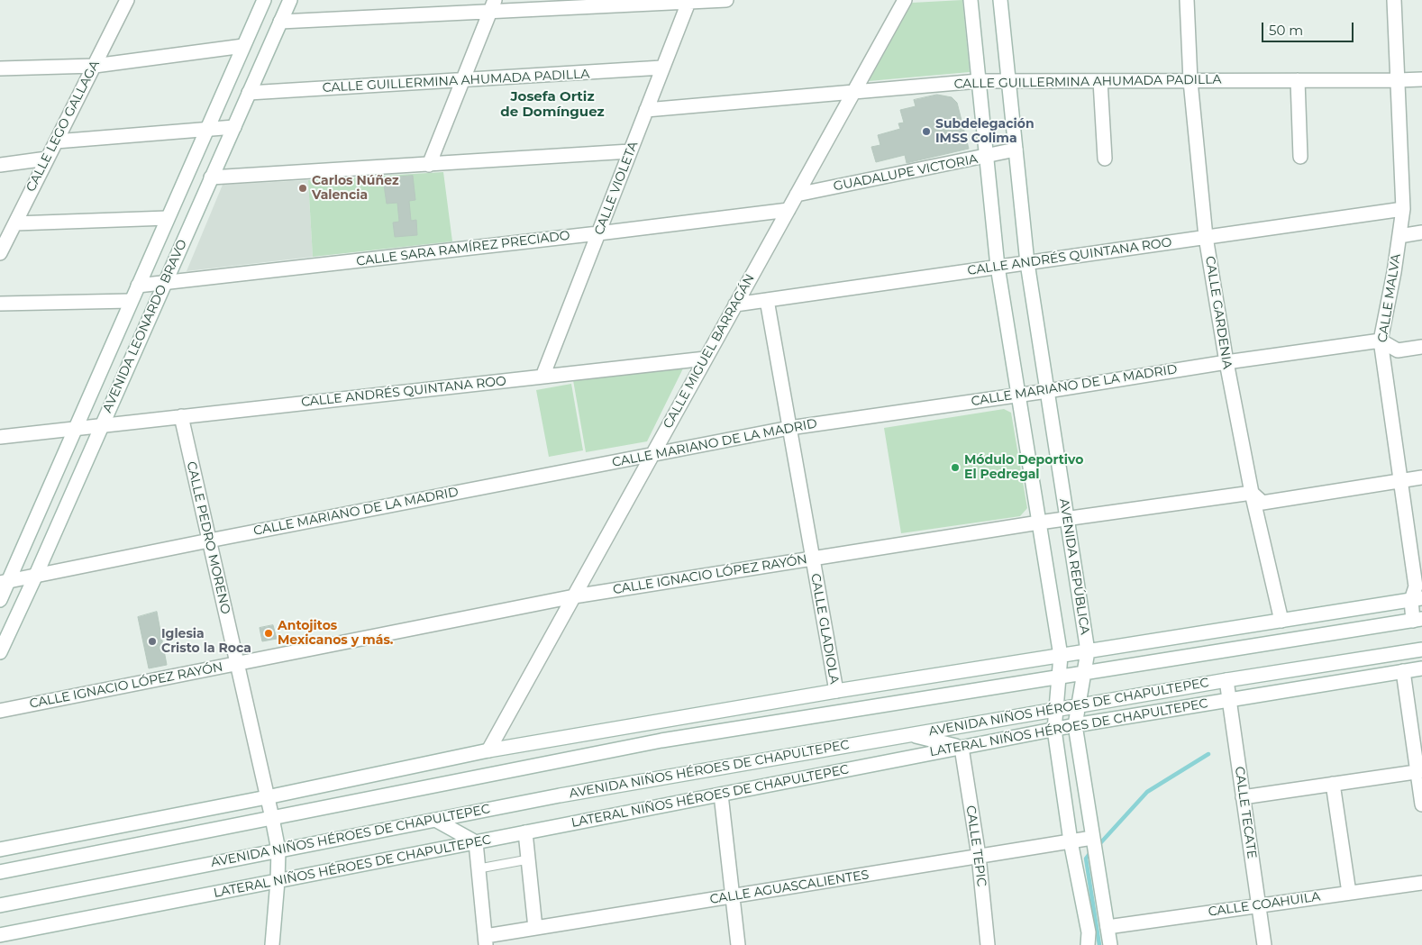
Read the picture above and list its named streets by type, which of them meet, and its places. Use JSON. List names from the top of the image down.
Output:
{
  "streets": {
    "street": [
      "CALLE GUILLERMINA AHUMADA PADILLA",
      "CALLE LEGO GALLAGA",
      "GUADALUPE VICTORIA",
      "CALLE VIOLETA",
      "CALLE SARA RAMÍREZ PRECIADO",
      "CALLE ANDRÉS QUINTANA ROO",
      "CALLE MALVA",
      "CALLE GARDENIA",
      "AVENIDA LEONARDO BRAVO",
      "CALLE MIGUEL BARRAGÁN",
      "CALLE MARIANO DE LA MADRID",
      "CALLE PEDRO MORENO",
      "AVENIDA REPÚBLICA",
      "CALLE IGNACIO LÓPEZ RAYÓN",
      "CALLE GLADIOLA",
      "AVENIDA NIÑOS HÉROES DE CHAPULTEPEC",
      "LATERAL NIÑOS HÉROES DE CHAPULTEPEC",
      "CALLE TECATE",
      "CALLE TEPIC",
      "CALLE AGUASCALIENTES",
      "CALLE COAHUILA"
    ]
  },
  "crossings": [
    ["CALLE GUILLERMINA AHUMADA PADILLA", "CALLE VIOLETA"],
    ["CALLE GUILLERMINA AHUMADA PADILLA", "CALLE MALVA"],
    ["CALLE GUILLERMINA AHUMADA PADILLA", "CALLE GARDENIA"],
    ["CALLE GUILLERMINA AHUMADA PADILLA", "AVENIDA LEONARDO BRAVO"],
    ["CALLE GUILLERMINA AHUMADA PADILLA", "CALLE MIGUEL BARRAGÁN"],
    ["CALLE GUILLERMINA AHUMADA PADILLA", "AVENIDA REPÚBLICA"],
    ["GUADALUPE VICTORIA", "CALLE MIGUEL BARRAGÁN"],
    ["GUADALUPE VICTORIA", "AVENIDA REPÚBLICA"],
    ["CALLE VIOLETA", "CALLE SARA RAMÍREZ PRECIADO"],
    ["CALLE VIOLETA", "CALLE ANDRÉS QUINTANA ROO"],
    ["CALLE SARA RAMÍREZ PRECIADO", "AVENIDA LEONARDO BRAVO"],
    ["CALLE SARA RAMÍREZ PRECIADO", "CALLE MIGUEL BARRAGÁN"],
    ["CALLE ANDRÉS QUINTANA ROO", "CALLE MALVA"],
    ["CALLE ANDRÉS QUINTANA ROO", "CALLE GARDENIA"],
    ["CALLE ANDRÉS QUINTANA ROO", "AVENIDA LEONARDO BRAVO"],
    ["CALLE ANDRÉS QUINTANA ROO", "CALLE MIGUEL BARRAGÁN"],
    ["CALLE ANDRÉS QUINTANA ROO", "CALLE PEDRO MORENO"],
    ["CALLE ANDRÉS QUINTANA ROO", "AVENIDA REPÚBLICA"],
    ["CALLE ANDRÉS QUINTANA ROO", "CALLE GLADIOLA"],
    ["CALLE MALVA", "CALLE MARIANO DE LA MADRID"],
    ["CALLE GARDENIA", "CALLE MARIANO DE LA MADRID"],
    ["CALLE GARDENIA", "CALLE IGNACIO LÓPEZ RAYÓN"],
    ["AVENIDA LEONARDO BRAVO", "CALLE MARIANO DE LA MADRID"],
    ["CALLE MIGUEL BARRAGÁN", "CALLE MARIANO DE LA MADRID"],
    ["CALLE MIGUEL BARRAGÁN", "CALLE IGNACIO LÓPEZ RAYÓN"],
    ["CALLE MARIANO DE LA MADRID", "CALLE PEDRO MORENO"],
    ["CALLE MARIANO DE LA MADRID", "AVENIDA REPÚBLICA"],
    ["CALLE MARIANO DE LA MADRID", "CALLE GLADIOLA"],
    ["CALLE PEDRO MORENO", "CALLE IGNACIO LÓPEZ RAYÓN"],
    ["CALLE PEDRO MORENO", "AVENIDA NIÑOS HÉROES DE CHAPULTEPEC"],
    ["CALLE PEDRO MORENO", "LATERAL NIÑOS HÉROES DE CHAPULTEPEC"],
    ["AVENIDA REPÚBLICA", "CALLE IGNACIO LÓPEZ RAYÓN"],
    ["AVENIDA REPÚBLICA", "AVENIDA NIÑOS HÉROES DE CHAPULTEPEC"],
    ["AVENIDA REPÚBLICA", "LATERAL NIÑOS HÉROES DE CHAPULTEPEC"],
    ["AVENIDA REPÚBLICA", "CALLE AGUASCALIENTES"],
    ["AVENIDA REPÚBLICA", "CALLE COAHUILA"],
    ["CALLE IGNACIO LÓPEZ RAYÓN", "CALLE GLADIOLA"],
    ["AVENIDA NIÑOS HÉROES DE CHAPULTEPEC", "CALLE TECATE"],
    ["LATERAL NIÑOS HÉROES DE CHAPULTEPEC", "CALLE TECATE"],
    ["LATERAL NIÑOS HÉROES DE CHAPULTEPEC", "CALLE TEPIC"],
    ["CALLE TECATE", "CALLE COAHUILA"],
    ["CALLE TEPIC", "CALLE AGUASCALIENTES"]
  ],
  "districts": ["Josefa Ortiz de Domínguez"],
  "places": [
    "Subdelegación IMSS Colima",
    "Carlos Núñez Valencia",
    "Módulo Deportivo El Pedregal",
    "Antojitos Mexicanos y más.",
    "Iglesia Cristo la Roca"
  ],
  "scale_bar": "50 m"
}
